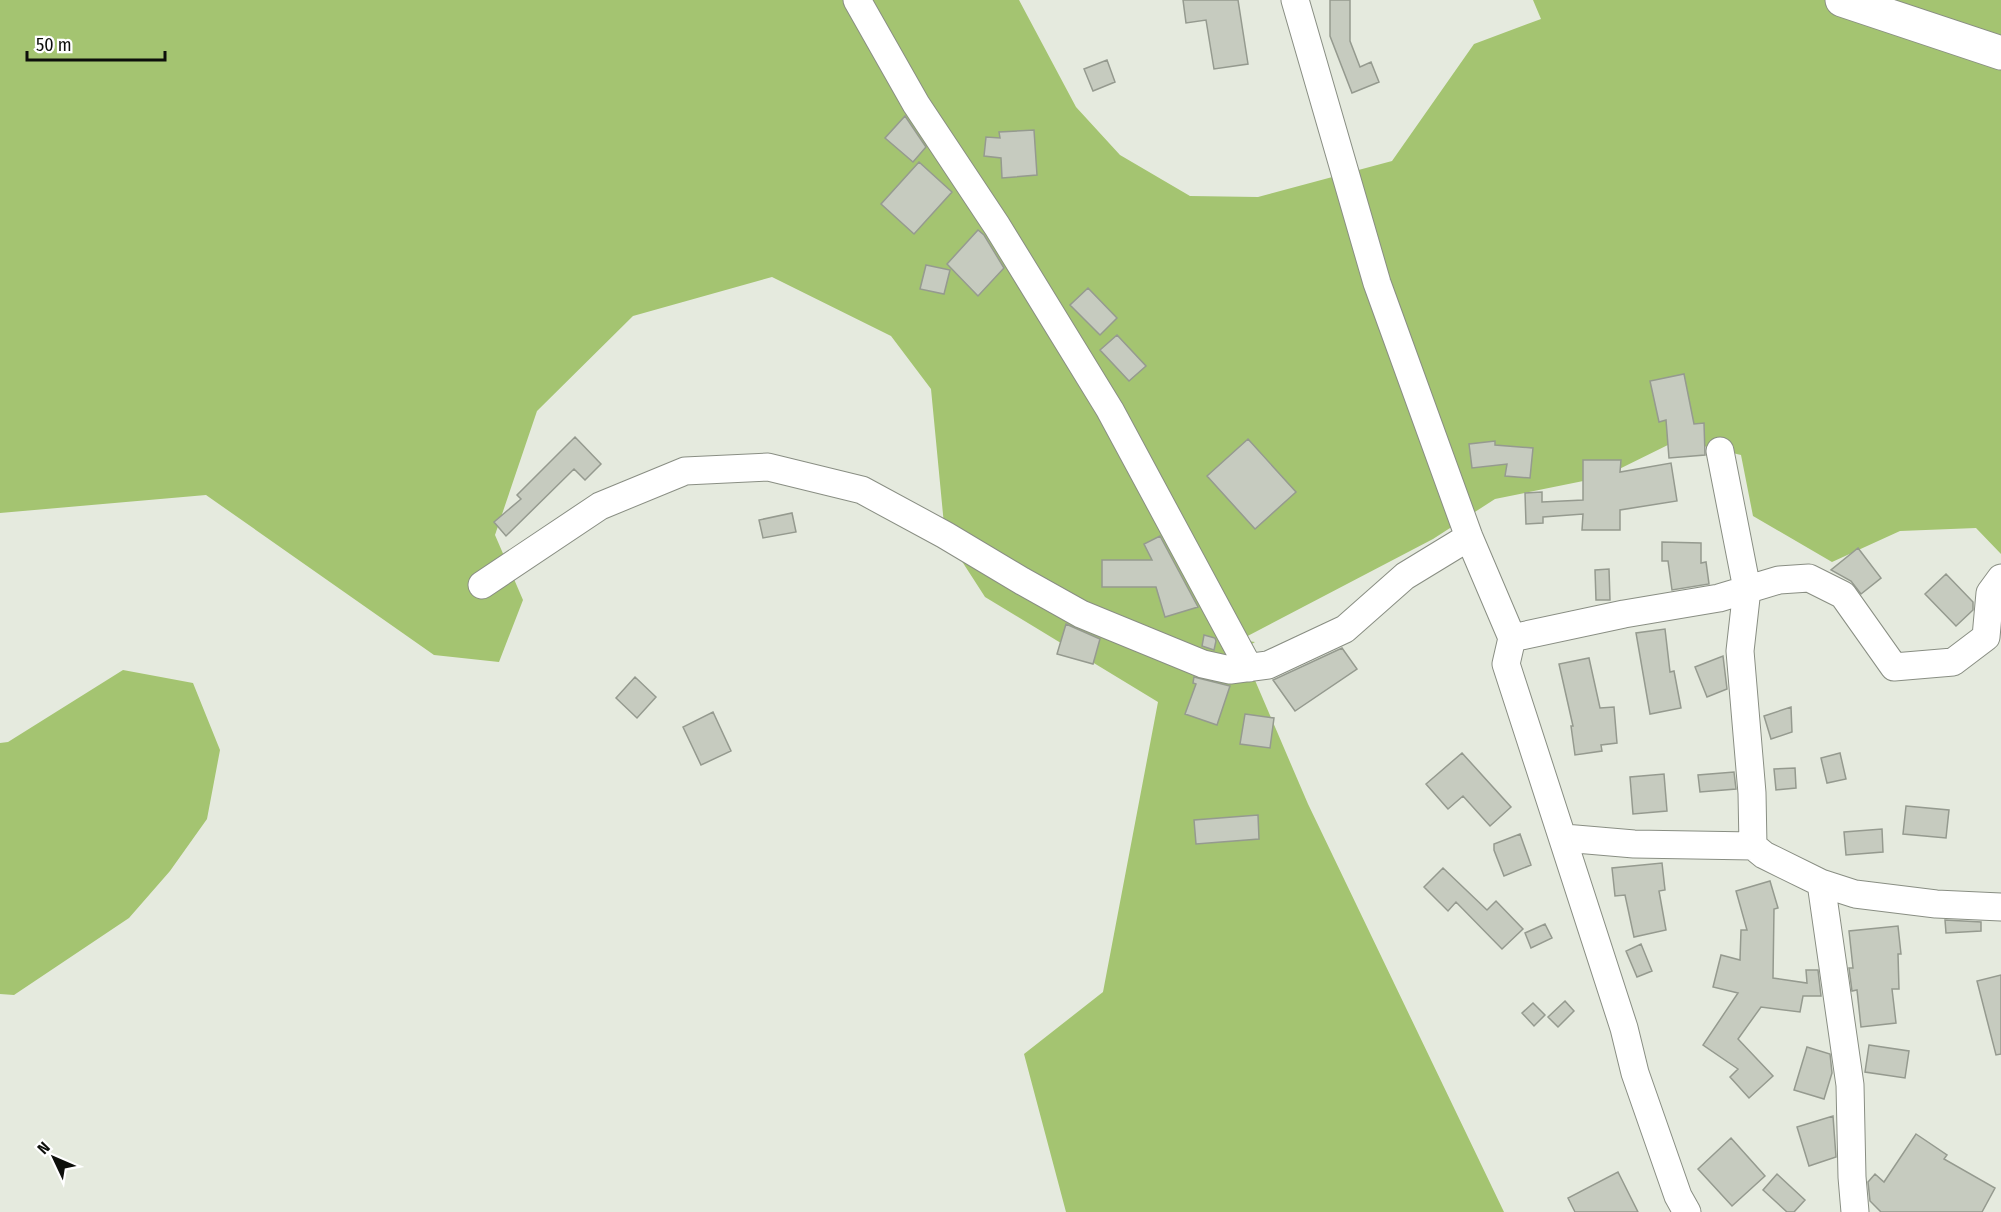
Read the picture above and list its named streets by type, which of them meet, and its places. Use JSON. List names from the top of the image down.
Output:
{
  "scale_bar": "50 m",
  "north": "top left"
}
